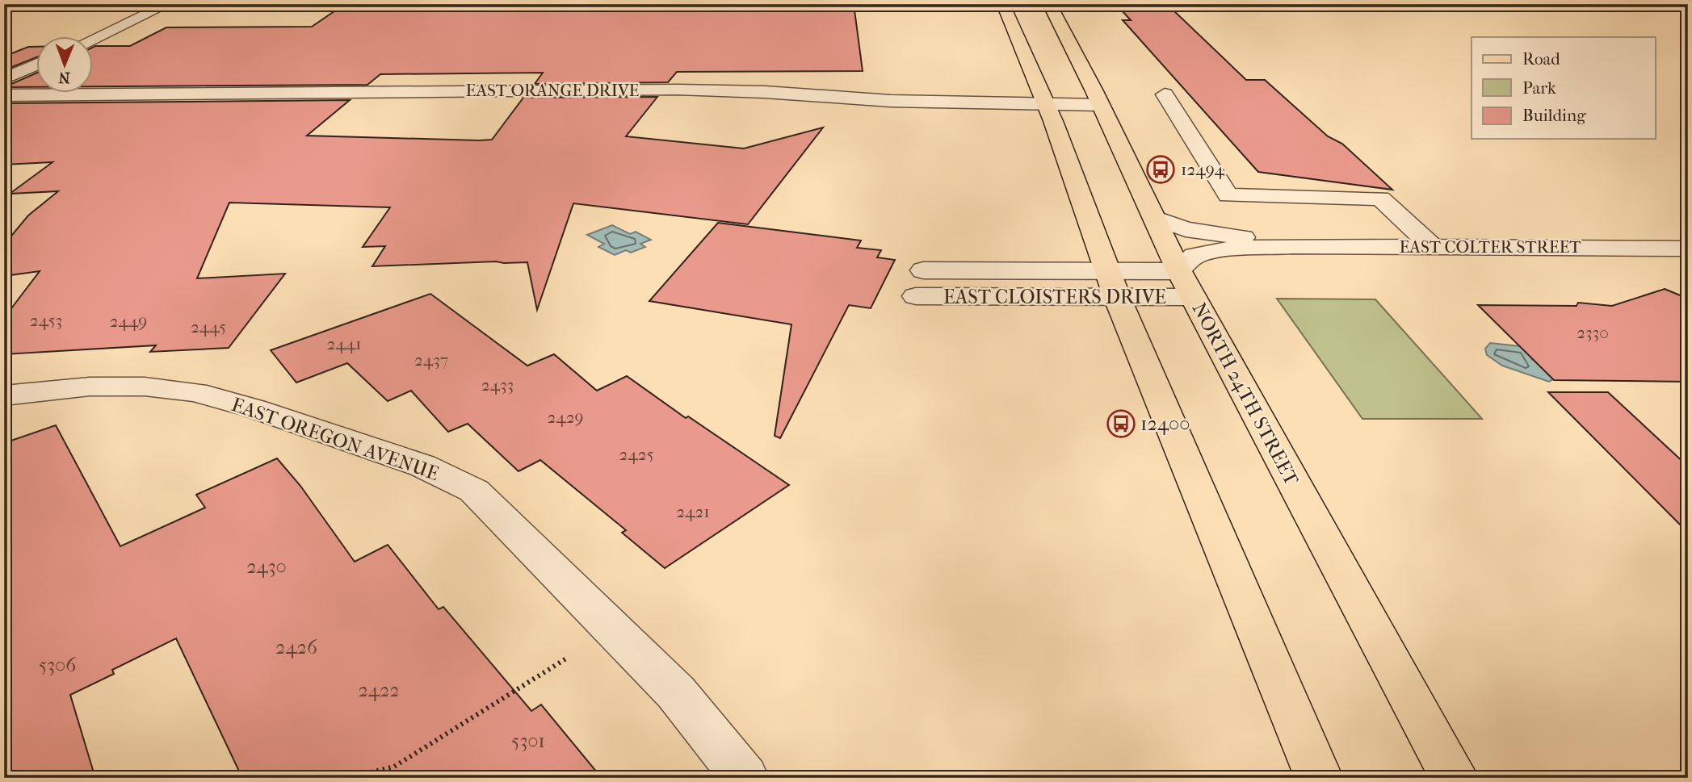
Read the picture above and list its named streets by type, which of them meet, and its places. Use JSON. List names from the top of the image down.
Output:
{
  "streets": {
    "main road": ["NORTH 24TH STREET"],
    "street": [
      "EAST ORANGE DRIVE",
      "EAST COLTER STREET",
      "EAST CLOISTERS DRIVE",
      "EAST OREGON AVENUE"
    ]
  },
  "crossings": [
    ["EAST ORANGE DRIVE", "NORTH 24TH STREET"],
    ["EAST COLTER STREET", "EAST CLOISTERS DRIVE"],
    ["EAST COLTER STREET", "NORTH 24TH STREET"],
    ["EAST CLOISTERS DRIVE", "NORTH 24TH STREET"]
  ],
  "places": {
    "bus stop": ["12494", "12400"]
  },
  "house_numbers": [
    "2453",
    "2449",
    "2445",
    "2330",
    "2441",
    "2437",
    "2433",
    "2429",
    "2425",
    "2421",
    "2430",
    "2426",
    "5306",
    "2422",
    "5301"
  ],
  "legend": ["Road", "Park", "Building"],
  "north": "bottom"
}
